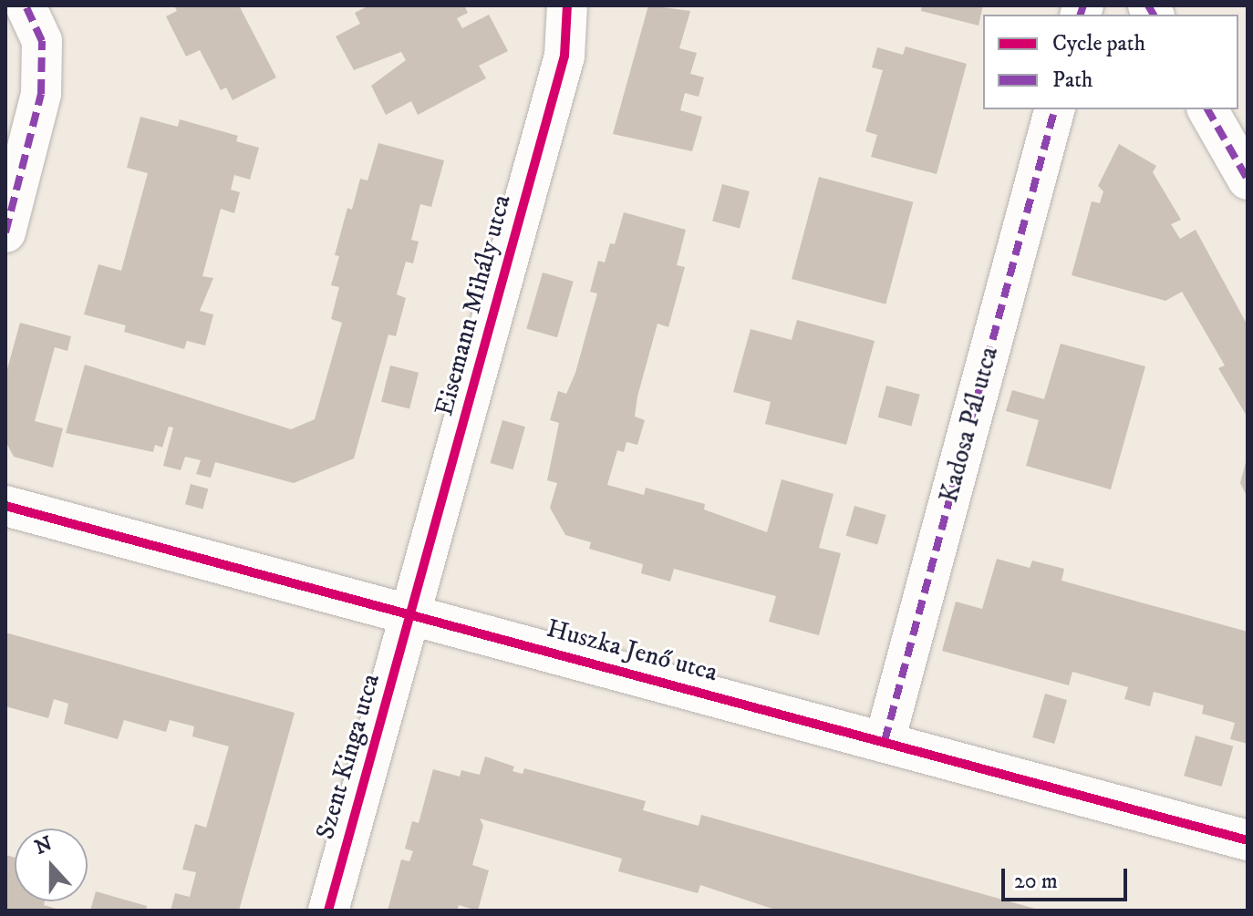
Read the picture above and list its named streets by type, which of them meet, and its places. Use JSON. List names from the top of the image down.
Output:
{
  "streets": {
    "street": [
      "Eisemann Mihály utca",
      "Kadosa Pál utca",
      "Huszka Jenő utca",
      "Szent Kinga utca"
    ]
  },
  "crossings": [
    ["Eisemann Mihály utca", "Huszka Jenő utca"],
    ["Eisemann Mihály utca", "Szent Kinga utca"],
    ["Kadosa Pál utca", "Huszka Jenő utca"],
    ["Huszka Jenő utca", "Szent Kinga utca"]
  ],
  "legend": ["Cycle path", "Path"],
  "scale_bar": "20 m",
  "north": "top"
}
